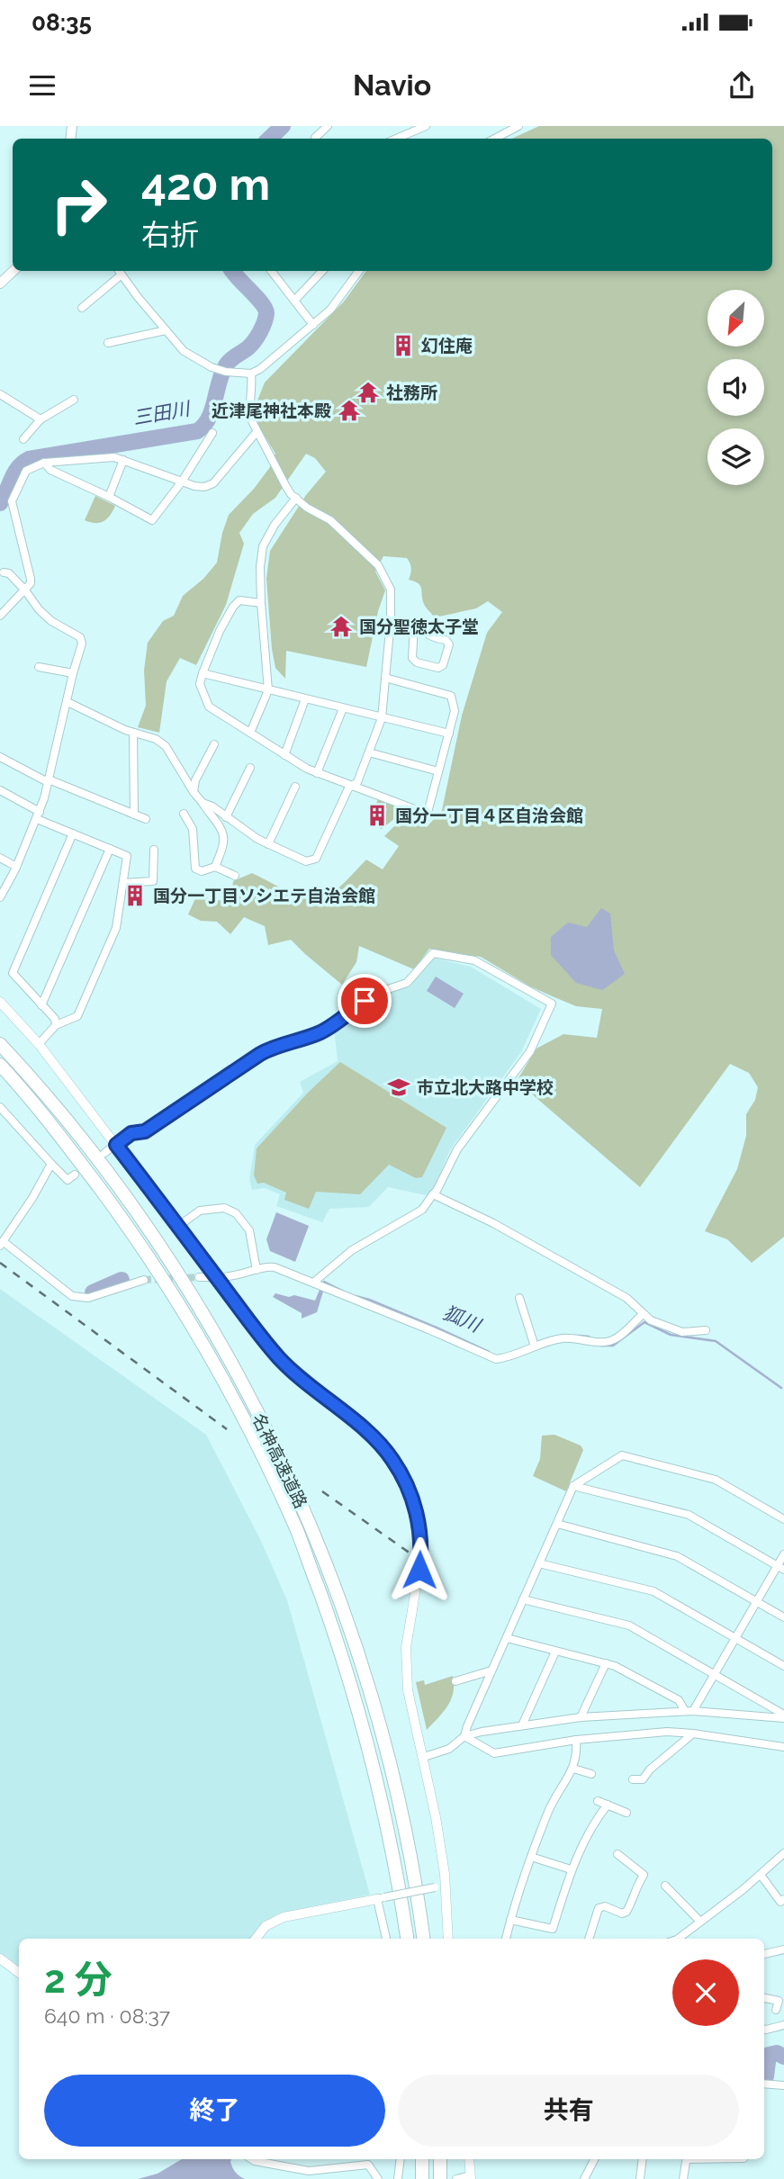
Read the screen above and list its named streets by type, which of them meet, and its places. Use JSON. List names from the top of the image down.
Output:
{
  "streets": {
    "highway": ["名神高速道路"]
  },
  "water": ["三田川", "狐川"],
  "places": {
    "building": ["幻住庵", "国分一丁目４区自治会館", "国分一丁目ソシエテ自治会館"],
    "temple": ["社務所", "近津尾神社本殿", "国分聖徳太子堂"],
    "school or university": ["市立北大路中学校"]
  },
  "north": "bottom left",
  "page": {
    "status": "08:35",
    "header": "Navio",
    "turn": ["420 m", "右折"],
    "heading": ["2 分", "640 m · 08:37"],
    "buttons": ["終了", "共有"]
  }
}
